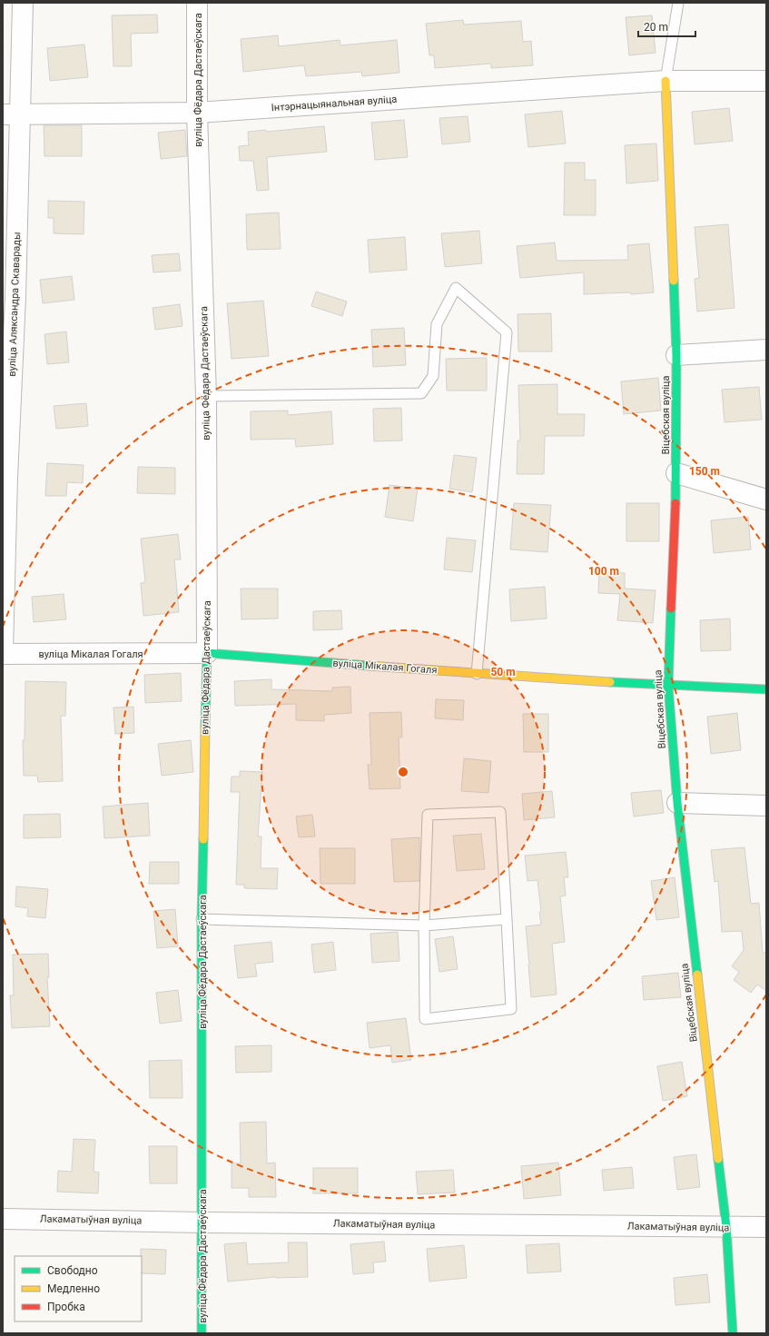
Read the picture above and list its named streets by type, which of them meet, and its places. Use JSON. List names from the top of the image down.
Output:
{
  "streets": {
    "street": [
      "вуліца Фёдара Дастаеўскага",
      "Інтэрнацыянальная вуліца",
      "вуліца Аляксандра Скаварады",
      "Віцебская вуліца",
      "вуліца Мікалая Гогаля",
      "Лакаматыўная вуліца"
    ]
  },
  "crossings": [
    ["вуліца Фёдара Дастаеўскага", "Інтэрнацыянальная вуліца"],
    ["вуліца Фёдара Дастаеўскага", "вуліца Мікалая Гогаля"],
    ["вуліца Фёдара Дастаеўскага", "Лакаматыўная вуліца"],
    ["Інтэрнацыянальная вуліца", "вуліца Аляксандра Скаварады"],
    ["Інтэрнацыянальная вуліца", "Віцебская вуліца"],
    ["Віцебская вуліца", "вуліца Мікалая Гогаля"],
    ["Віцебская вуліца", "Лакаматыўная вуліца"]
  ],
  "legend": ["Свободно", "Медленно", "Пробка"],
  "scale_bar": "20 m",
  "rings": ["150 m", "100 m", "50 m"]
}
